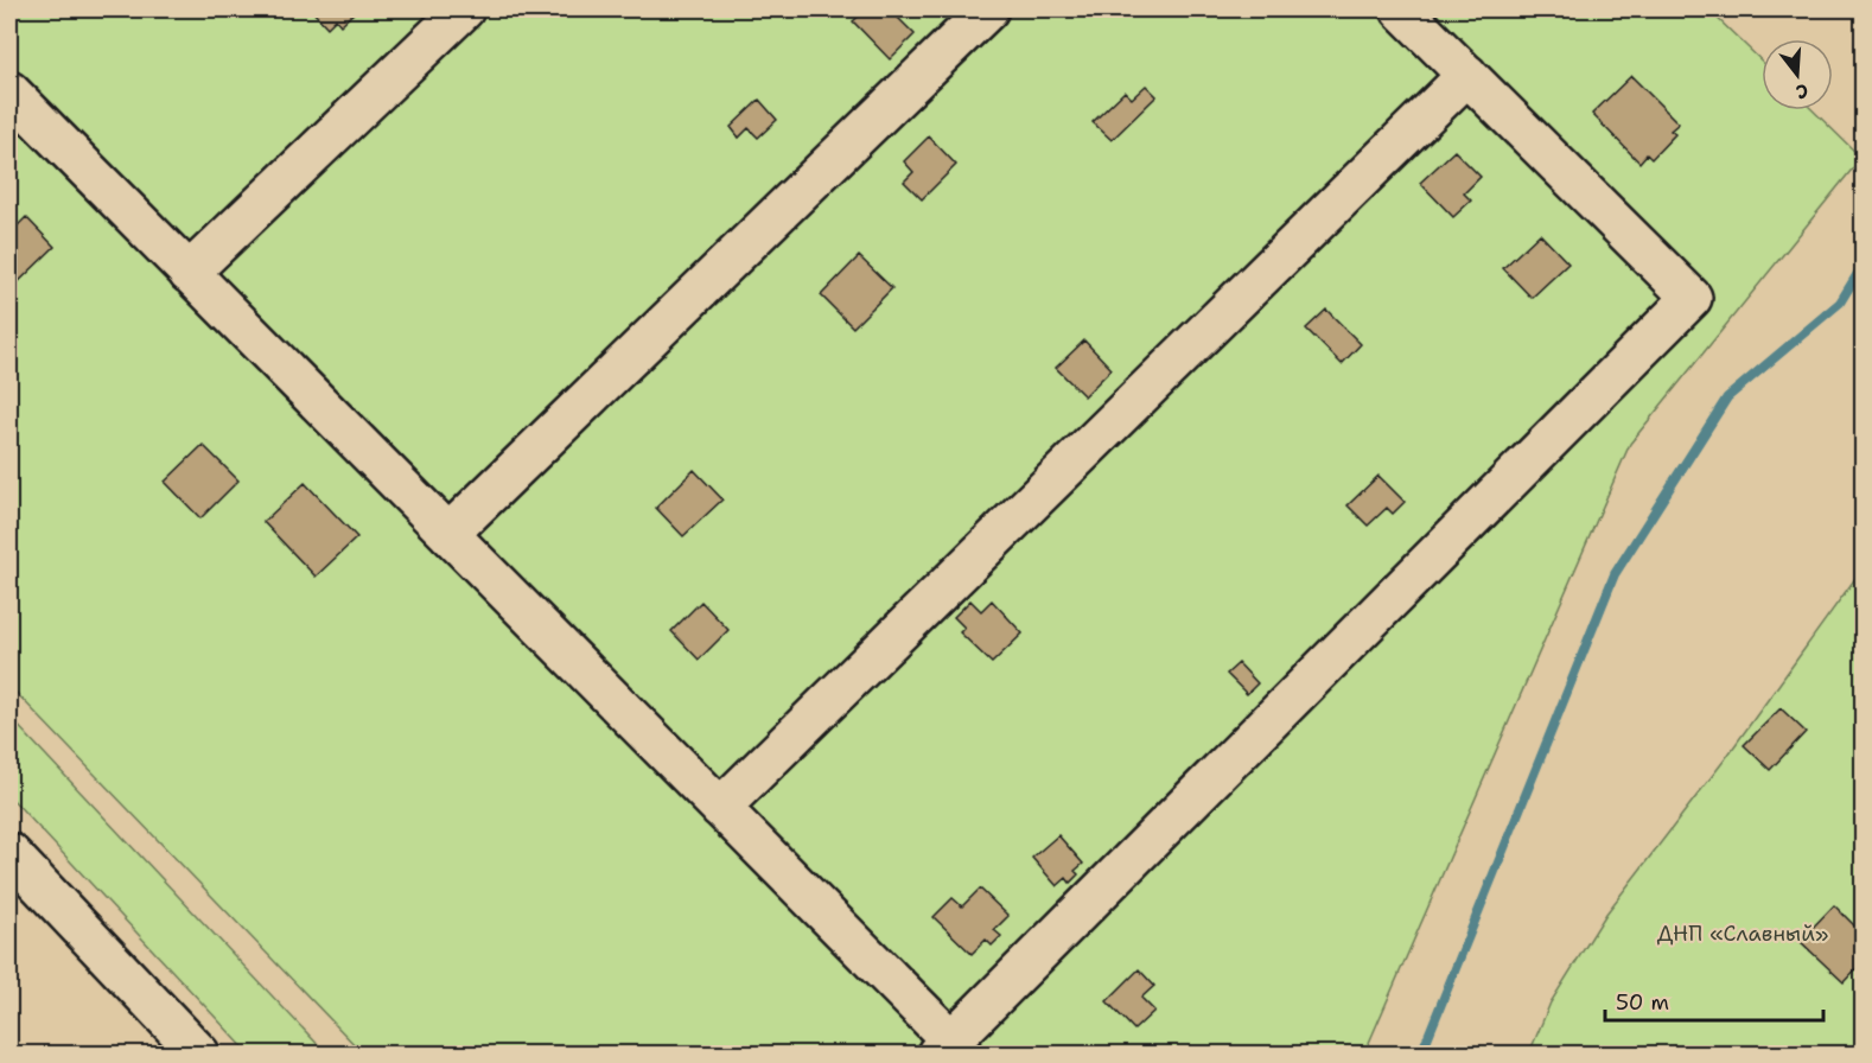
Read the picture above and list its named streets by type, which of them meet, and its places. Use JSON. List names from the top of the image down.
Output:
{
  "parks": ["ДНП «Славный»"],
  "scale_bar": "50 m",
  "north": "bottom"
}
